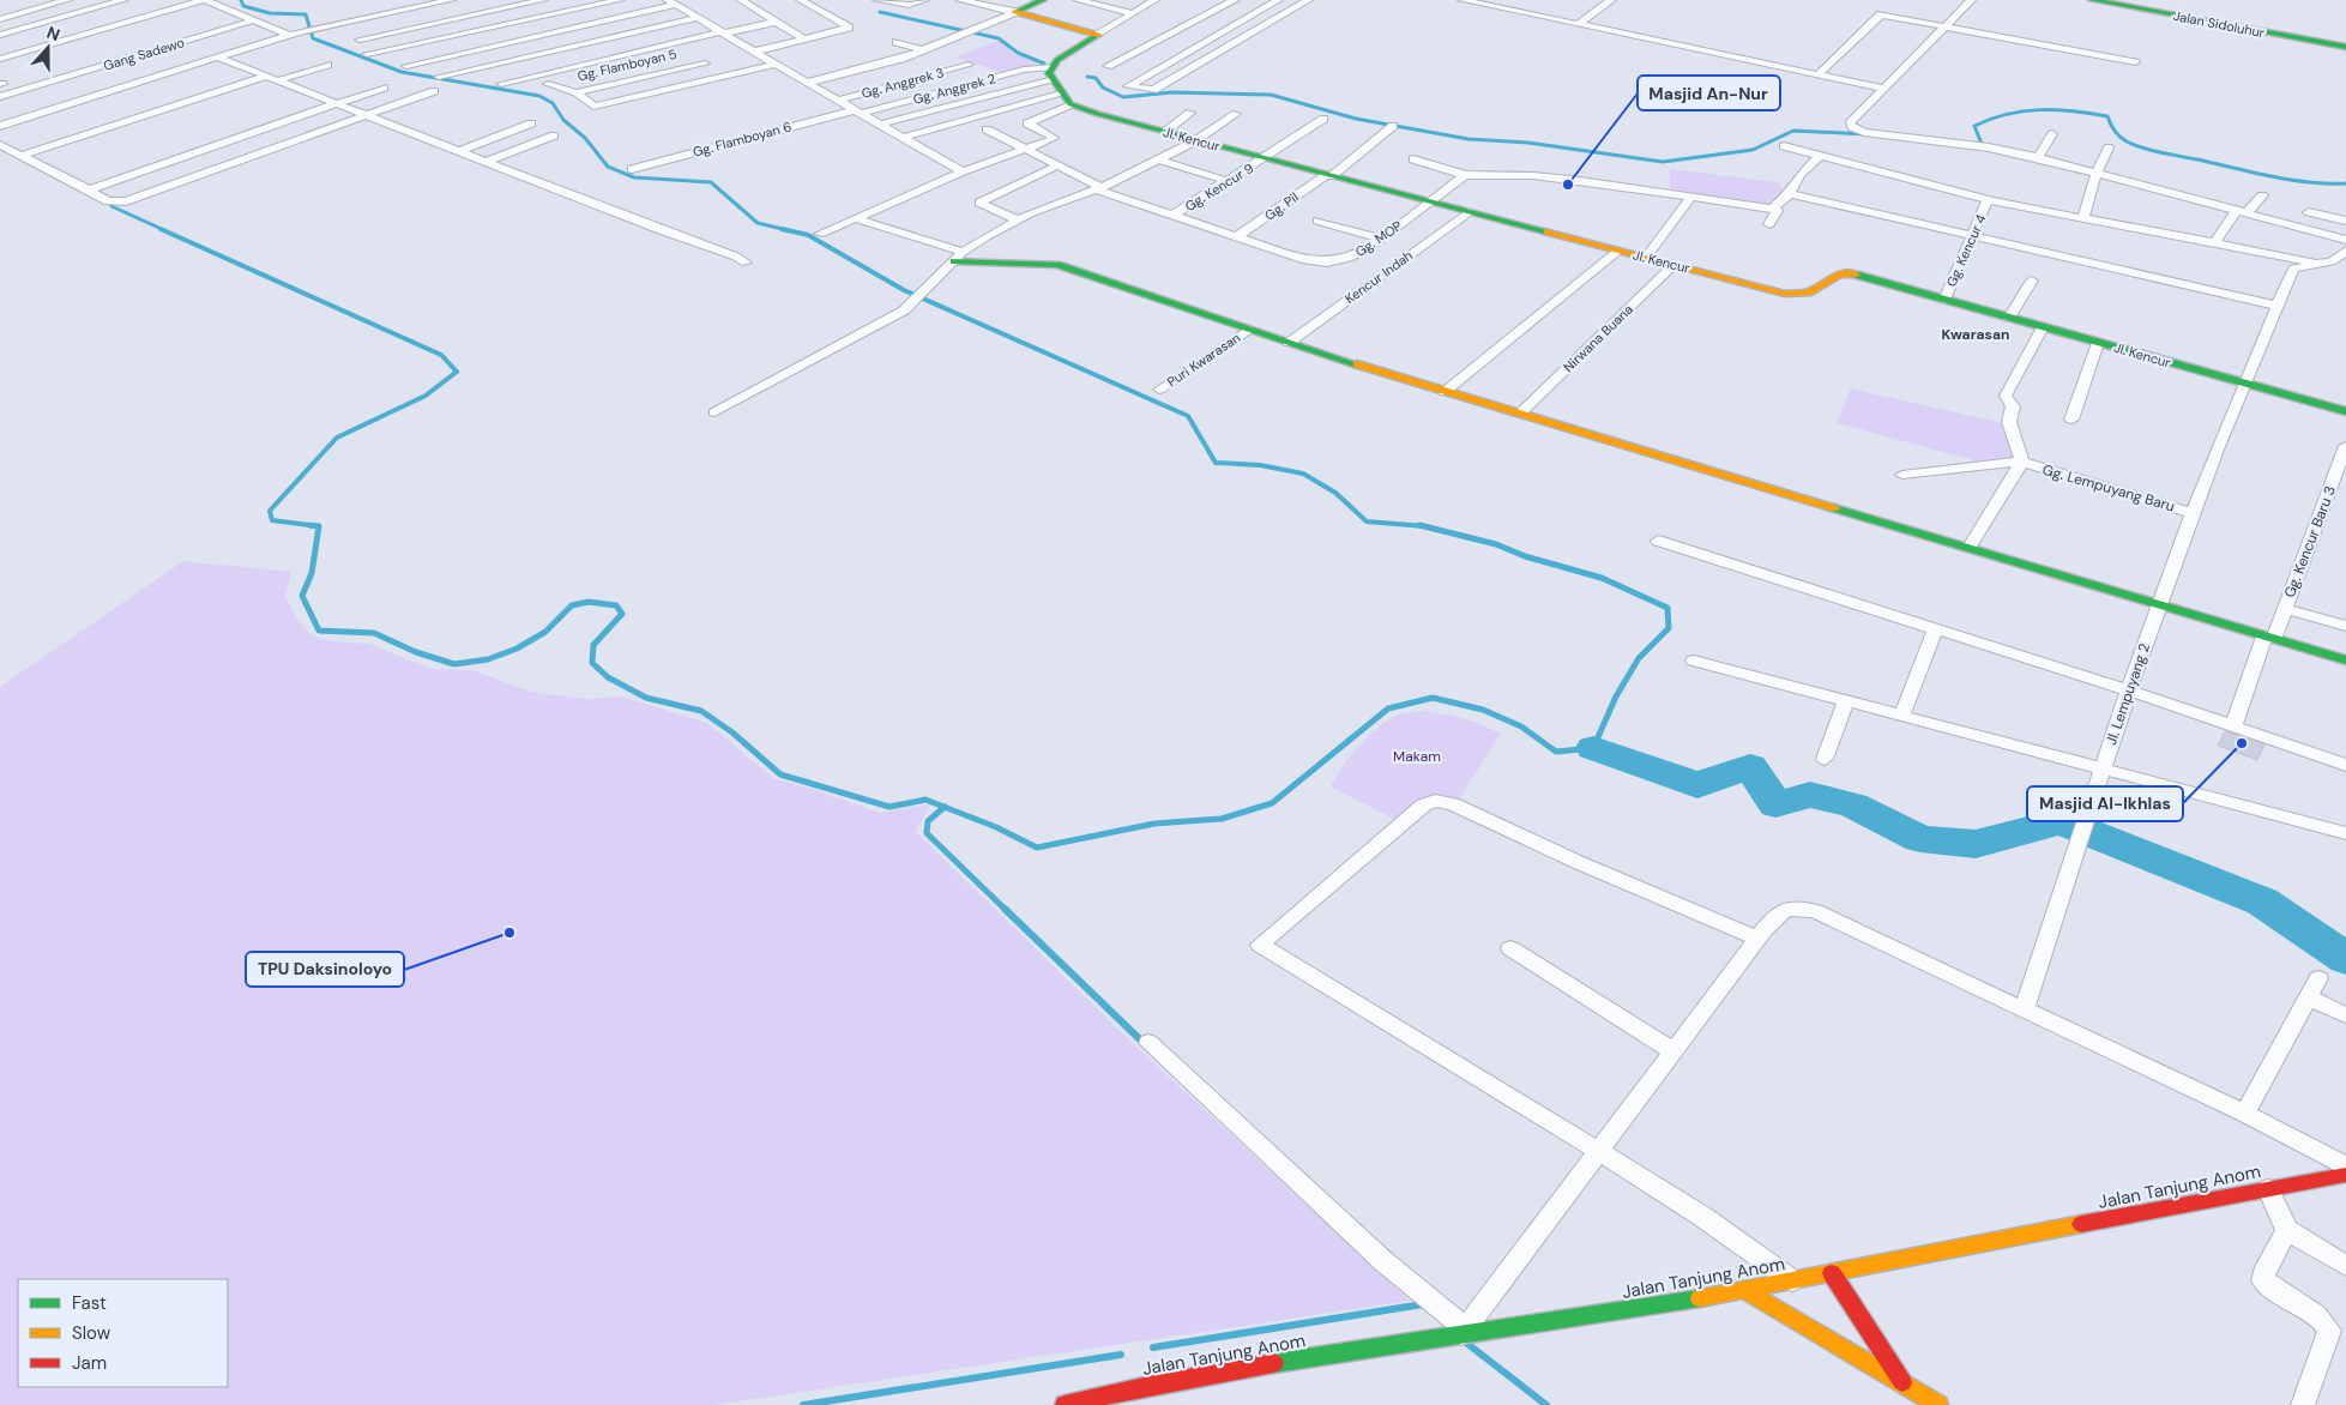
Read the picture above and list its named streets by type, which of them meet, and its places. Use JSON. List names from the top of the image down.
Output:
{
  "streets": {
    "street": [
      "Jalan Sidoluhur",
      "Gang Sadewo",
      "Gg. Flamboyan 5",
      "Gg. Anggrek 3",
      "Gg. Anggrek 2",
      "Gg. Flamboyan 6",
      "Jl. Kencur",
      "Gg. Kencur 9",
      "Gg. Pil",
      "Gg. MOP",
      "Gg. Kencur 4",
      "Kencur Indah",
      "Nirwana Buana",
      "Puri Kwarasan",
      "Gg. Lempuyang Baru",
      "Gg. Kencur Baru 3",
      "Jl. Lempuyang 2",
      "Jalan Tanjung Anom"
    ]
  },
  "crossings": [
    ["Gg. Anggrek 2", "Gg. Flamboyan 6"],
    ["Jl. Kencur", "Gg. Kencur 9"],
    ["Jl. Kencur", "Gg. Pil"],
    ["Jl. Kencur", "Gg. MOP"],
    ["Jl. Kencur", "Gg. Kencur 4"],
    ["Jl. Kencur", "Kencur Indah"],
    ["Jl. Kencur", "Nirwana Buana"],
    ["Jl. Kencur", "Jl. Lempuyang 2"],
    ["Gg. Pil", "Gg. MOP"],
    ["Gg. Lempuyang Baru", "Jl. Lempuyang 2"]
  ],
  "districts": ["Kwarasan"],
  "parks": ["Makam"],
  "places": ["Masjid An-Nur", "Masjid Al-Ikhlas", "TPU Daksinoloyo"],
  "legend": ["Fast", "Slow", "Jam"],
  "north": "top"
}
